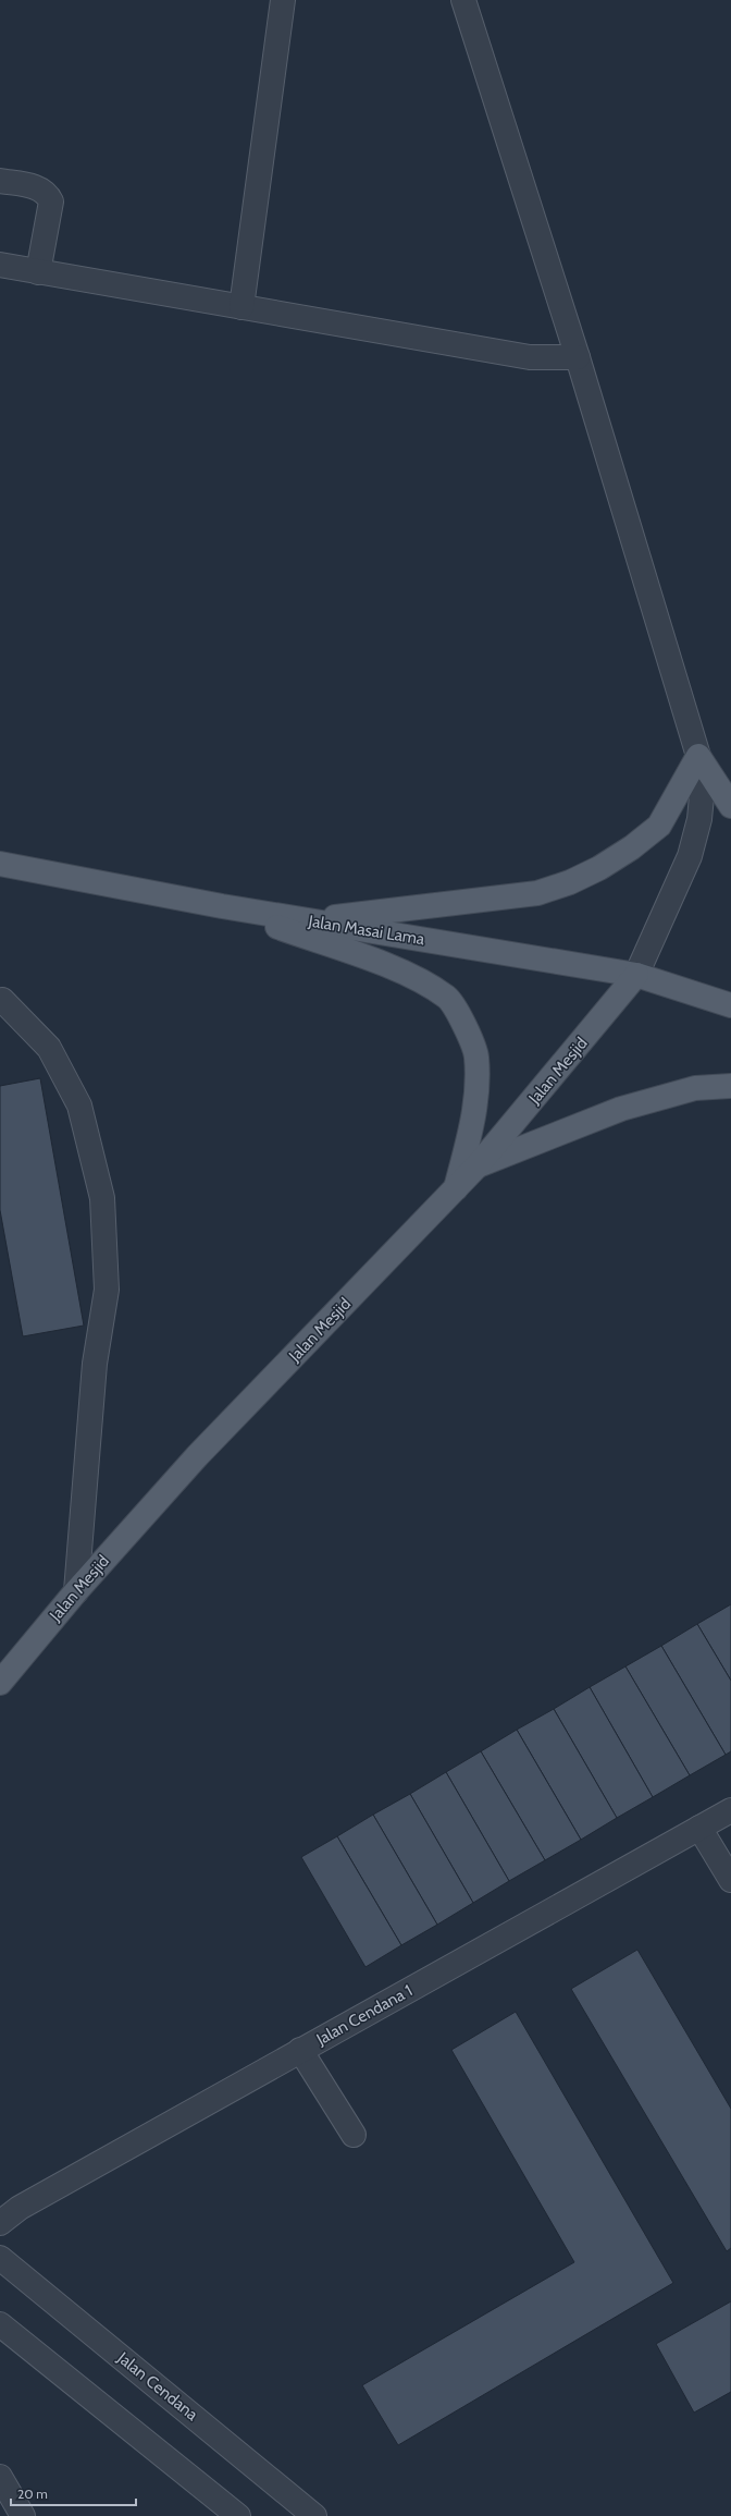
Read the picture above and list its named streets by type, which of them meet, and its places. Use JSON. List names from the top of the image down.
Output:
{
  "streets": {
    "main road": ["Jalan Masai Lama", "Jalan Mesjid"],
    "street": ["Jalan Cendana 1", "Jalan Cendana"]
  },
  "crossings": [
    ["Jalan Masai Lama", "Jalan Mesjid"]
  ],
  "scale_bar": "20 m"
}
